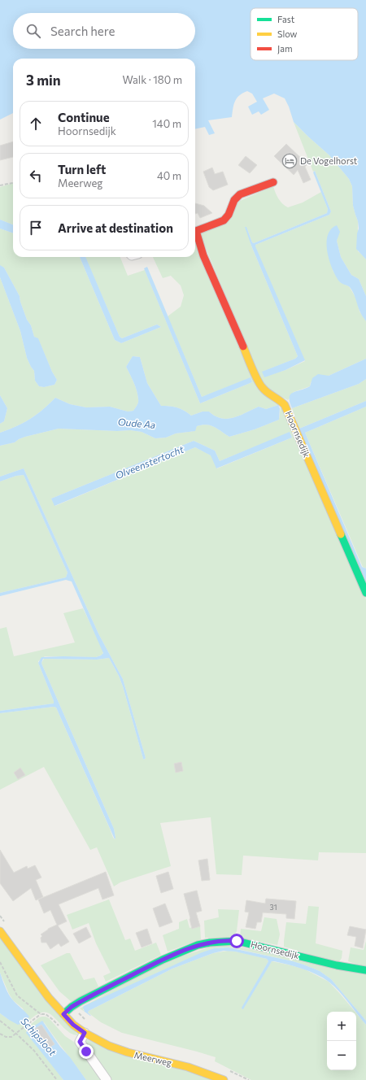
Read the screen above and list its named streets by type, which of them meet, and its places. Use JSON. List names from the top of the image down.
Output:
{
  "streets": {
    "street": ["Hoornsedijk", "Meerweg"]
  },
  "crossings": [
    ["Hoornsedijk", "Meerweg"]
  ],
  "water": ["Oude Aa", "Olveenstertocht", "Schipsloot"],
  "places": {
    "hotel": ["De Vogelhorst"]
  },
  "house_numbers": ["31"],
  "legend": ["Fast", "Slow", "Jam"],
  "page": {
    "search": "Search here",
    "heading": ["3 min", "Walk · 180 m"],
    "list": [
      ["Continue", "Hoornsedijk", "140 m"],
      ["Turn left", "Meerweg", "40 m"],
      "Arrive at destination"
    ],
    "map_buttons": ["+", "−"]
  }
}
